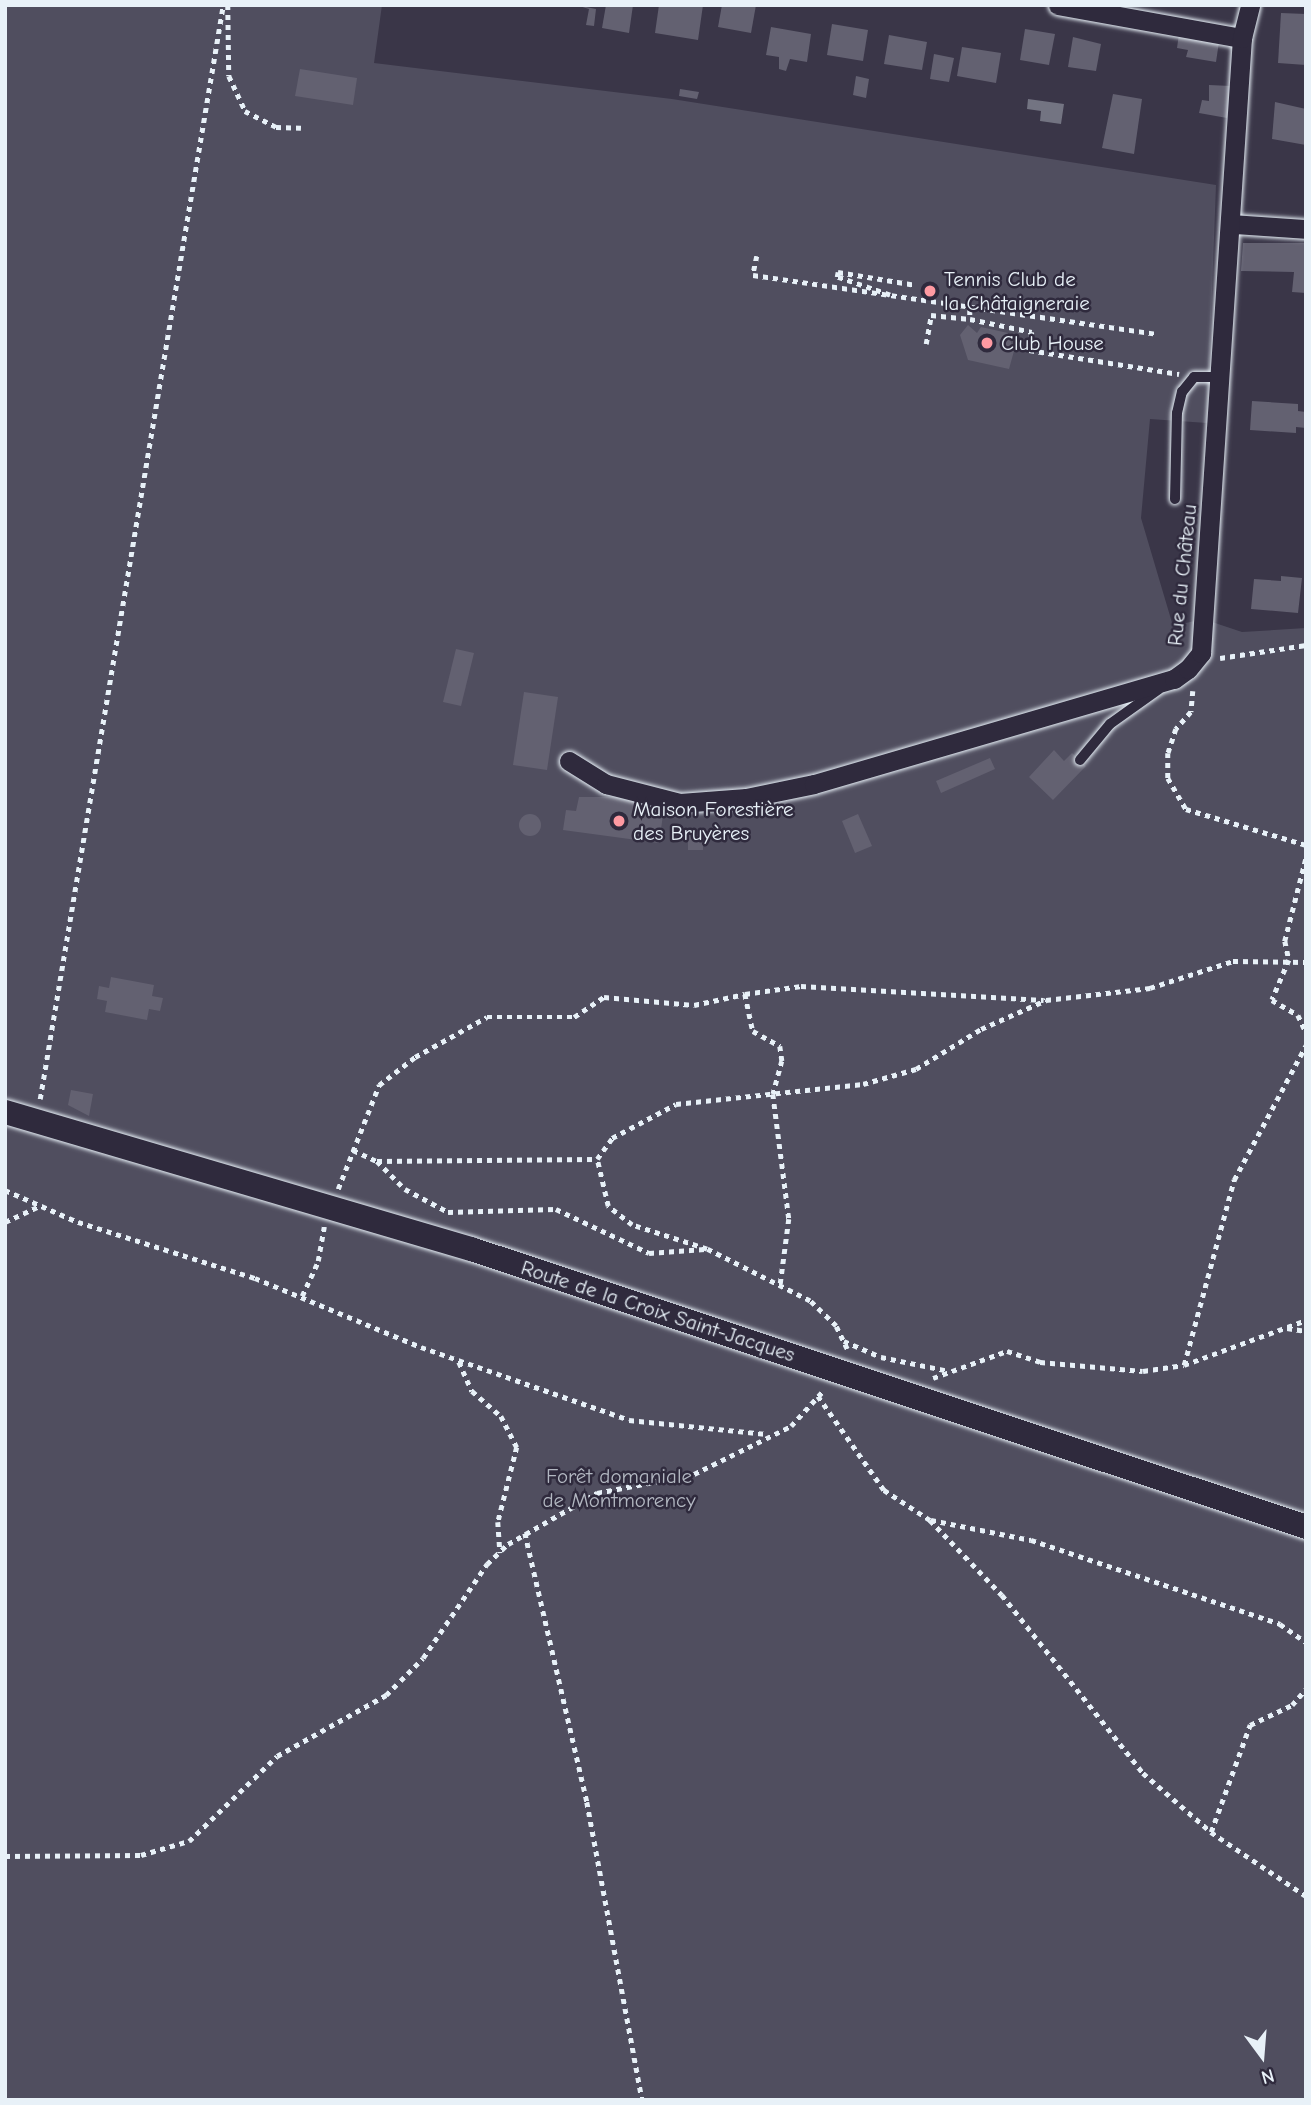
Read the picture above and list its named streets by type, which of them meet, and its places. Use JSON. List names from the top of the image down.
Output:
{
  "streets": {
    "street": ["Rue du Château", "Route de la Croix Saint-Jacques"]
  },
  "parks": ["Forêt domaniale de Montmorency"],
  "places": ["Tennis Club de la Châtaigneraie", "Club House", "Maison Forestière des Bruyères"],
  "north": "bottom"
}
